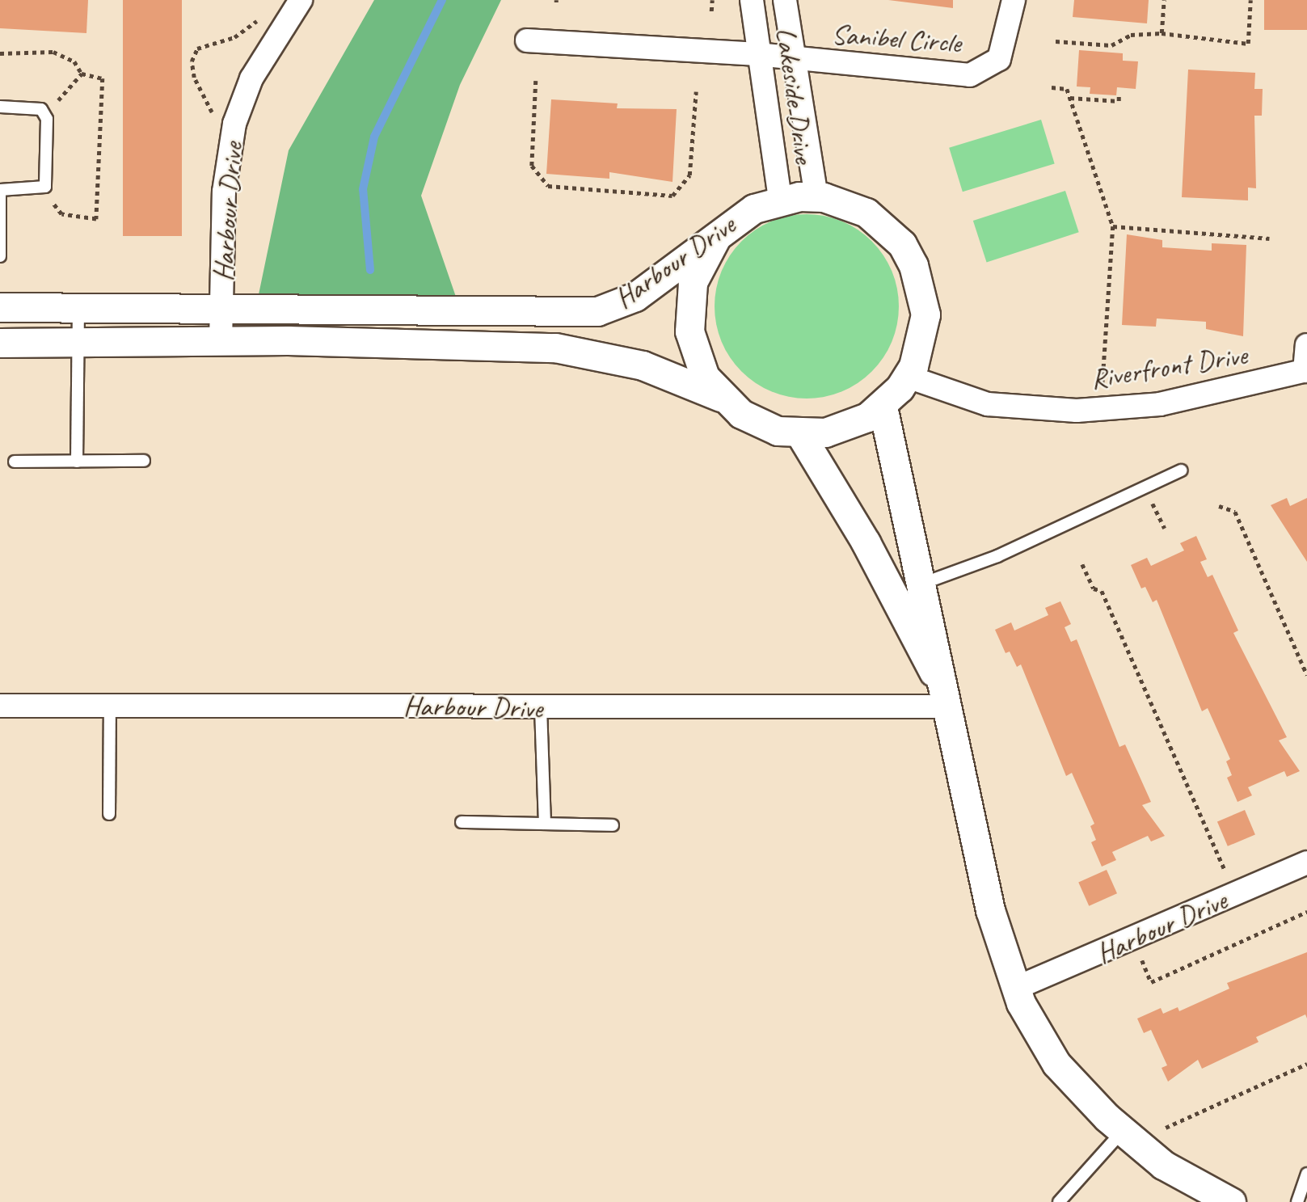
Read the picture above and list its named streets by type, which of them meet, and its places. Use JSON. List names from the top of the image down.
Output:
{
  "streets": {
    "street": [
      "Sanibel Circle",
      "Lakeside Drive",
      "Harbour Drive",
      "Riverfront Drive"
    ]
  },
  "crossings": [
    ["Sanibel Circle", "Lakeside Drive"],
    ["Lakeside Drive", "Harbour Drive"],
    ["Harbour Drive", "Riverfront Drive"]
  ]
}
